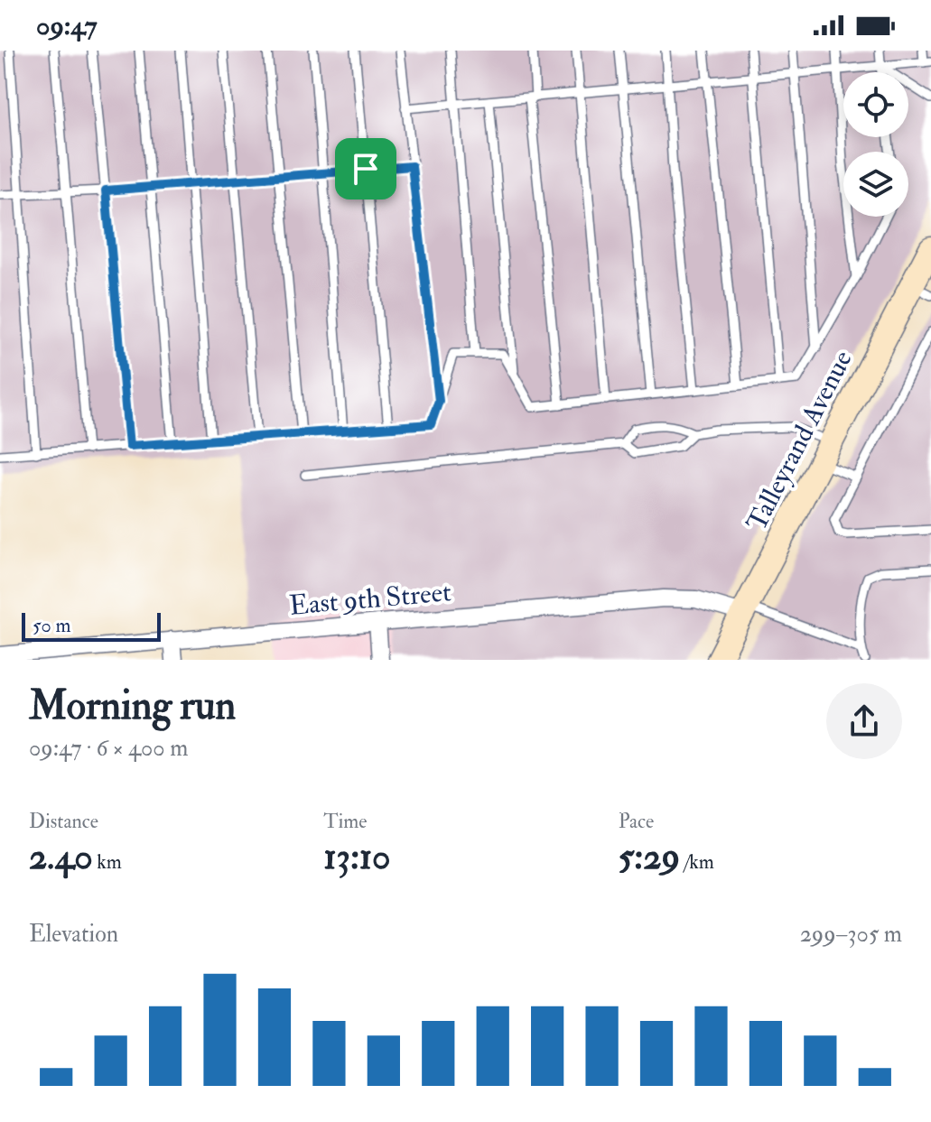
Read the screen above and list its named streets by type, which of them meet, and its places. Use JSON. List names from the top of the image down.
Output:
{
  "streets": {
    "street": ["Talleyrand Avenue", "East 9th Street"]
  },
  "crossings": [
    ["Talleyrand Avenue", "East 9th Street"]
  ],
  "scale_bar": "50 m",
  "page": {
    "status": "09:47",
    "scale": "50 m",
    "heading": ["Morning run", "09:47 · 6 × 400 m"],
    "stats": [
      ["Distance", "2.40 km"],
      ["Time", "13:10"],
      ["Pace", "5:29 /km"]
    ],
    "chart": ["Elevation", "299–305 m"]
  }
}
